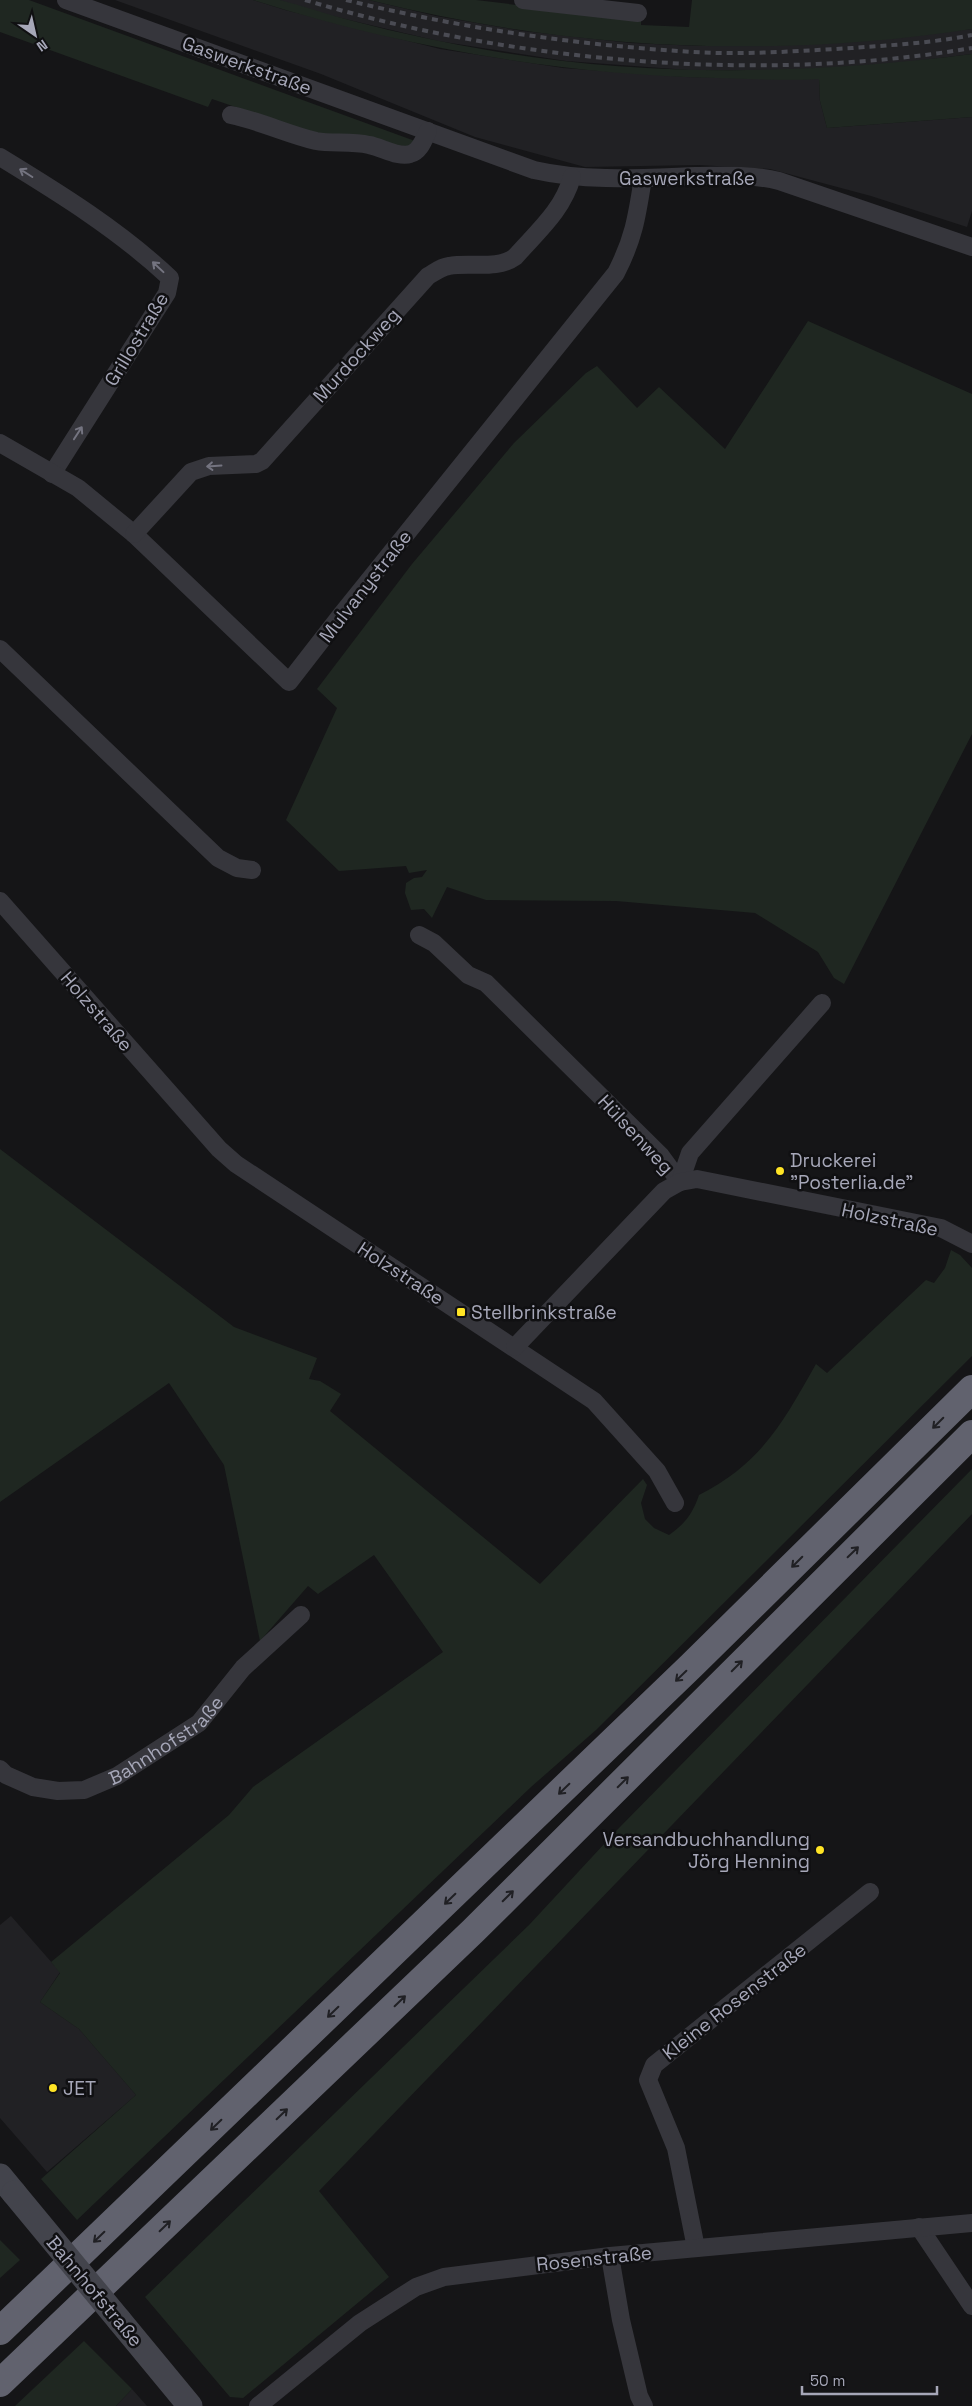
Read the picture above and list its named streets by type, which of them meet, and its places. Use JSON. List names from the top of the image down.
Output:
{
  "streets": {
    "main road": ["Bahnhofstraße"],
    "street": [
      "Gaswerkstraße",
      "Grillostraße",
      "Murdockweg",
      "Mulvanystraße",
      "Holzstraße",
      "Hülsenweg",
      "Kleine Rosenstraße",
      "Rosenstraße"
    ]
  },
  "crossings": [
    ["Gaswerkstraße", "Murdockweg"],
    ["Gaswerkstraße", "Mulvanystraße"],
    ["Grillostraße", "Mulvanystraße"],
    ["Murdockweg", "Mulvanystraße"],
    ["Holzstraße", "Hülsenweg"],
    ["Kleine Rosenstraße", "Rosenstraße"]
  ],
  "one_way": ["Murdockweg"],
  "places": {
    "other": ["Druckerei \"Posterlia.de\"", "Versandbuchhandlung Jörg Henning", "JET"],
    "transit": ["Stellbrinkstraße"]
  },
  "scale_bar": "50 m",
  "north": "bottom right"
}
